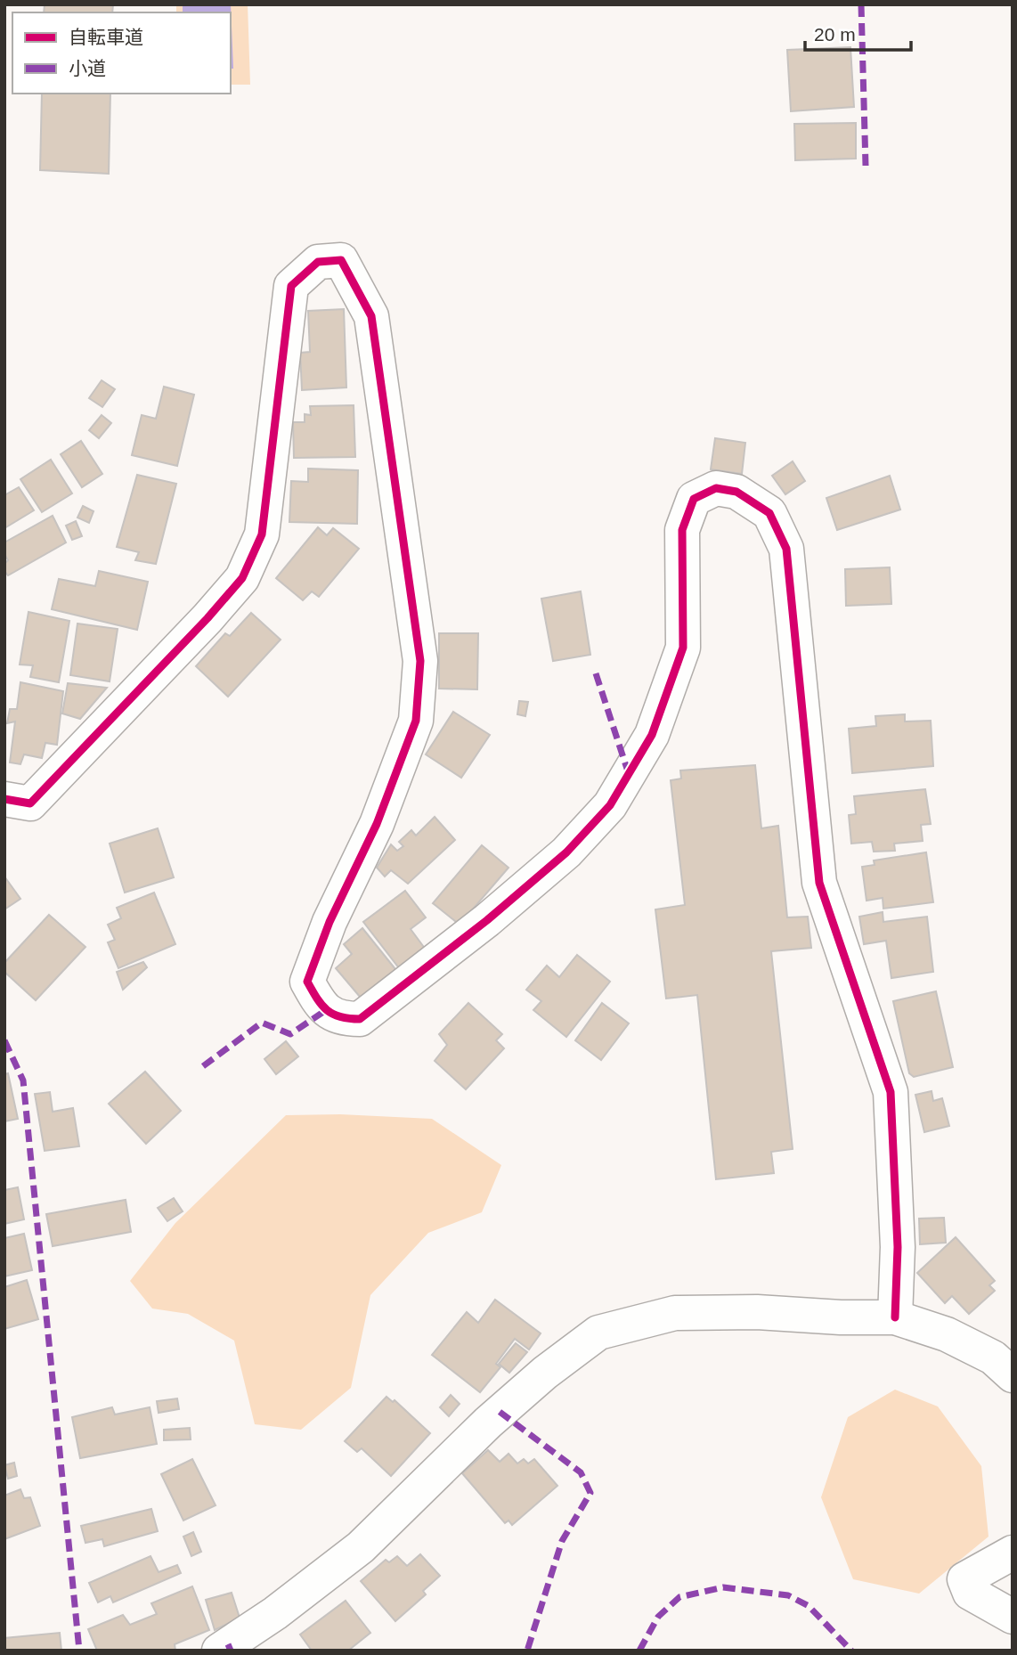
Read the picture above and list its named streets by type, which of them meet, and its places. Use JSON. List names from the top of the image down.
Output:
{
  "legend": ["自転車道", "小道"],
  "scale_bar": "20 m"
}
